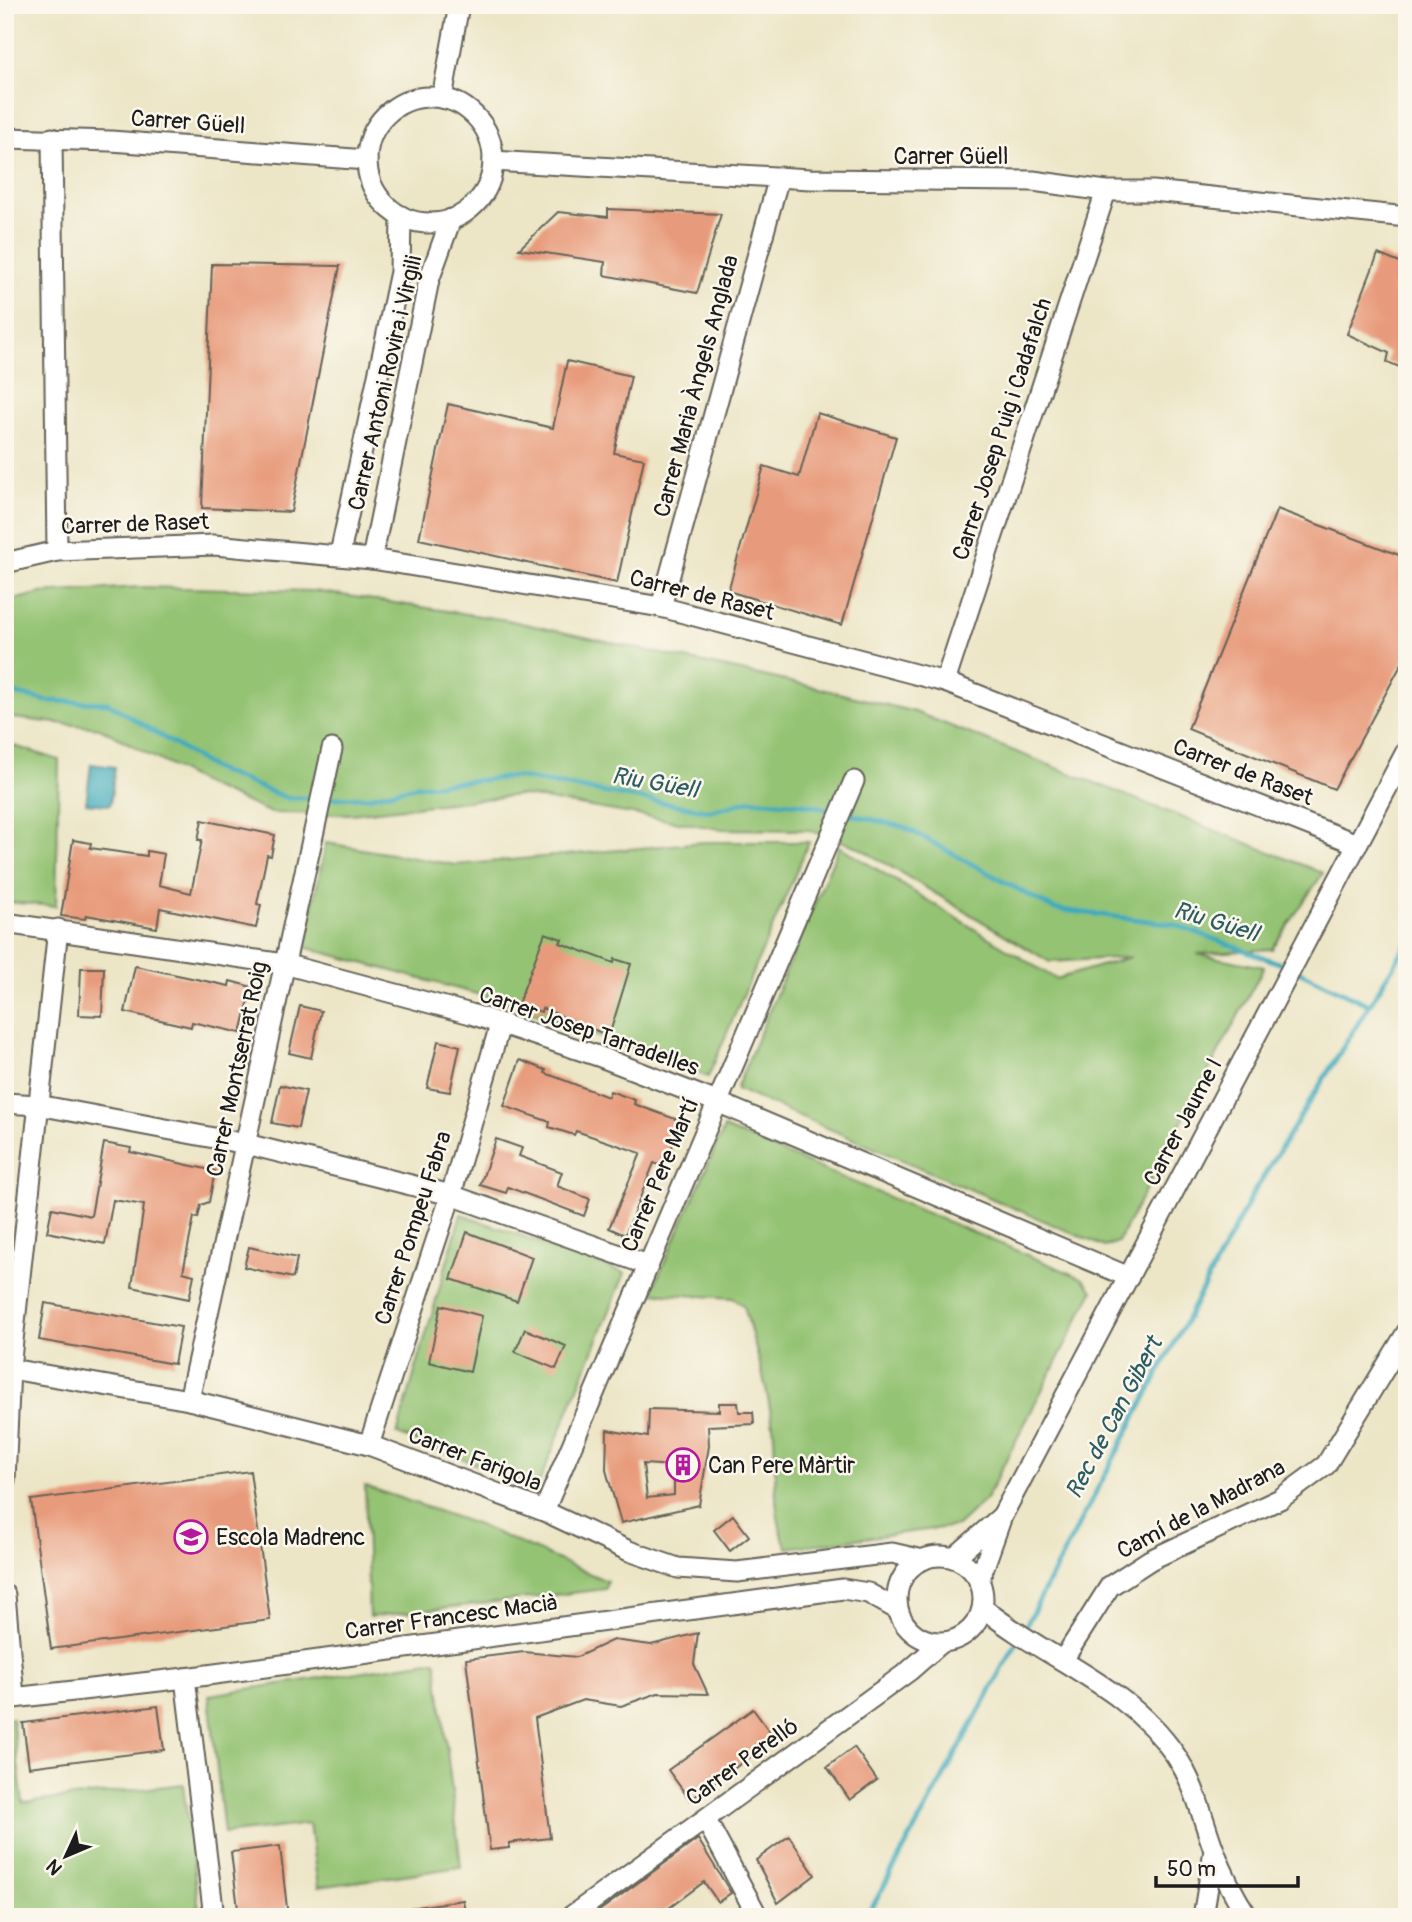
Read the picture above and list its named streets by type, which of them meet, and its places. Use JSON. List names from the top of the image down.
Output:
{
  "streets": {
    "street": [
      "Carrer Güell",
      "Carrer Antoni Rovira i Virgili",
      "Carrer Maria Àngels Anglada",
      "Carrer Josep Puig i Cadafalch",
      "Carrer de Raset",
      "Carrer Josep Tarradelles",
      "Carrer Montserrat Roig",
      "Carrer Jaume I",
      "Carrer Pere Martí",
      "Carrer Pompeu Fabra",
      "Carrer Farigola",
      "Camí de la Madrana",
      "Carrer Francesc Macià",
      "Carrer Perelló"
    ]
  },
  "crossings": [
    ["Carrer Güell", "Carrer Antoni Rovira i Virgili"],
    ["Carrer Güell", "Carrer Maria Àngels Anglada"],
    ["Carrer Güell", "Carrer Josep Puig i Cadafalch"],
    ["Carrer Antoni Rovira i Virgili", "Carrer de Raset"],
    ["Carrer Maria Àngels Anglada", "Carrer de Raset"],
    ["Carrer Josep Puig i Cadafalch", "Carrer de Raset"],
    ["Carrer de Raset", "Carrer Jaume I"],
    ["Carrer Josep Tarradelles", "Carrer Montserrat Roig"],
    ["Carrer Josep Tarradelles", "Carrer Jaume I"],
    ["Carrer Josep Tarradelles", "Carrer Pere Martí"],
    ["Carrer Josep Tarradelles", "Carrer Pompeu Fabra"],
    ["Carrer Montserrat Roig", "Carrer Farigola"],
    ["Carrer Jaume I", "Carrer Farigola"],
    ["Carrer Jaume I", "Carrer Francesc Macià"],
    ["Carrer Jaume I", "Carrer Perelló"],
    ["Carrer Pere Martí", "Carrer Farigola"],
    ["Carrer Pompeu Fabra", "Carrer Farigola"],
    ["Carrer Farigola", "Carrer Francesc Macià"],
    ["Carrer Farigola", "Carrer Perelló"],
    ["Carrer Francesc Macià", "Carrer Perelló"]
  ],
  "water": ["Riu Güell", "Rec de Can Gibert"],
  "places": {
    "building": ["Can Pere Màrtir"],
    "school or university": ["Escola Madrenc"]
  },
  "scale_bar": "50 m",
  "north": "bottom left"
}
